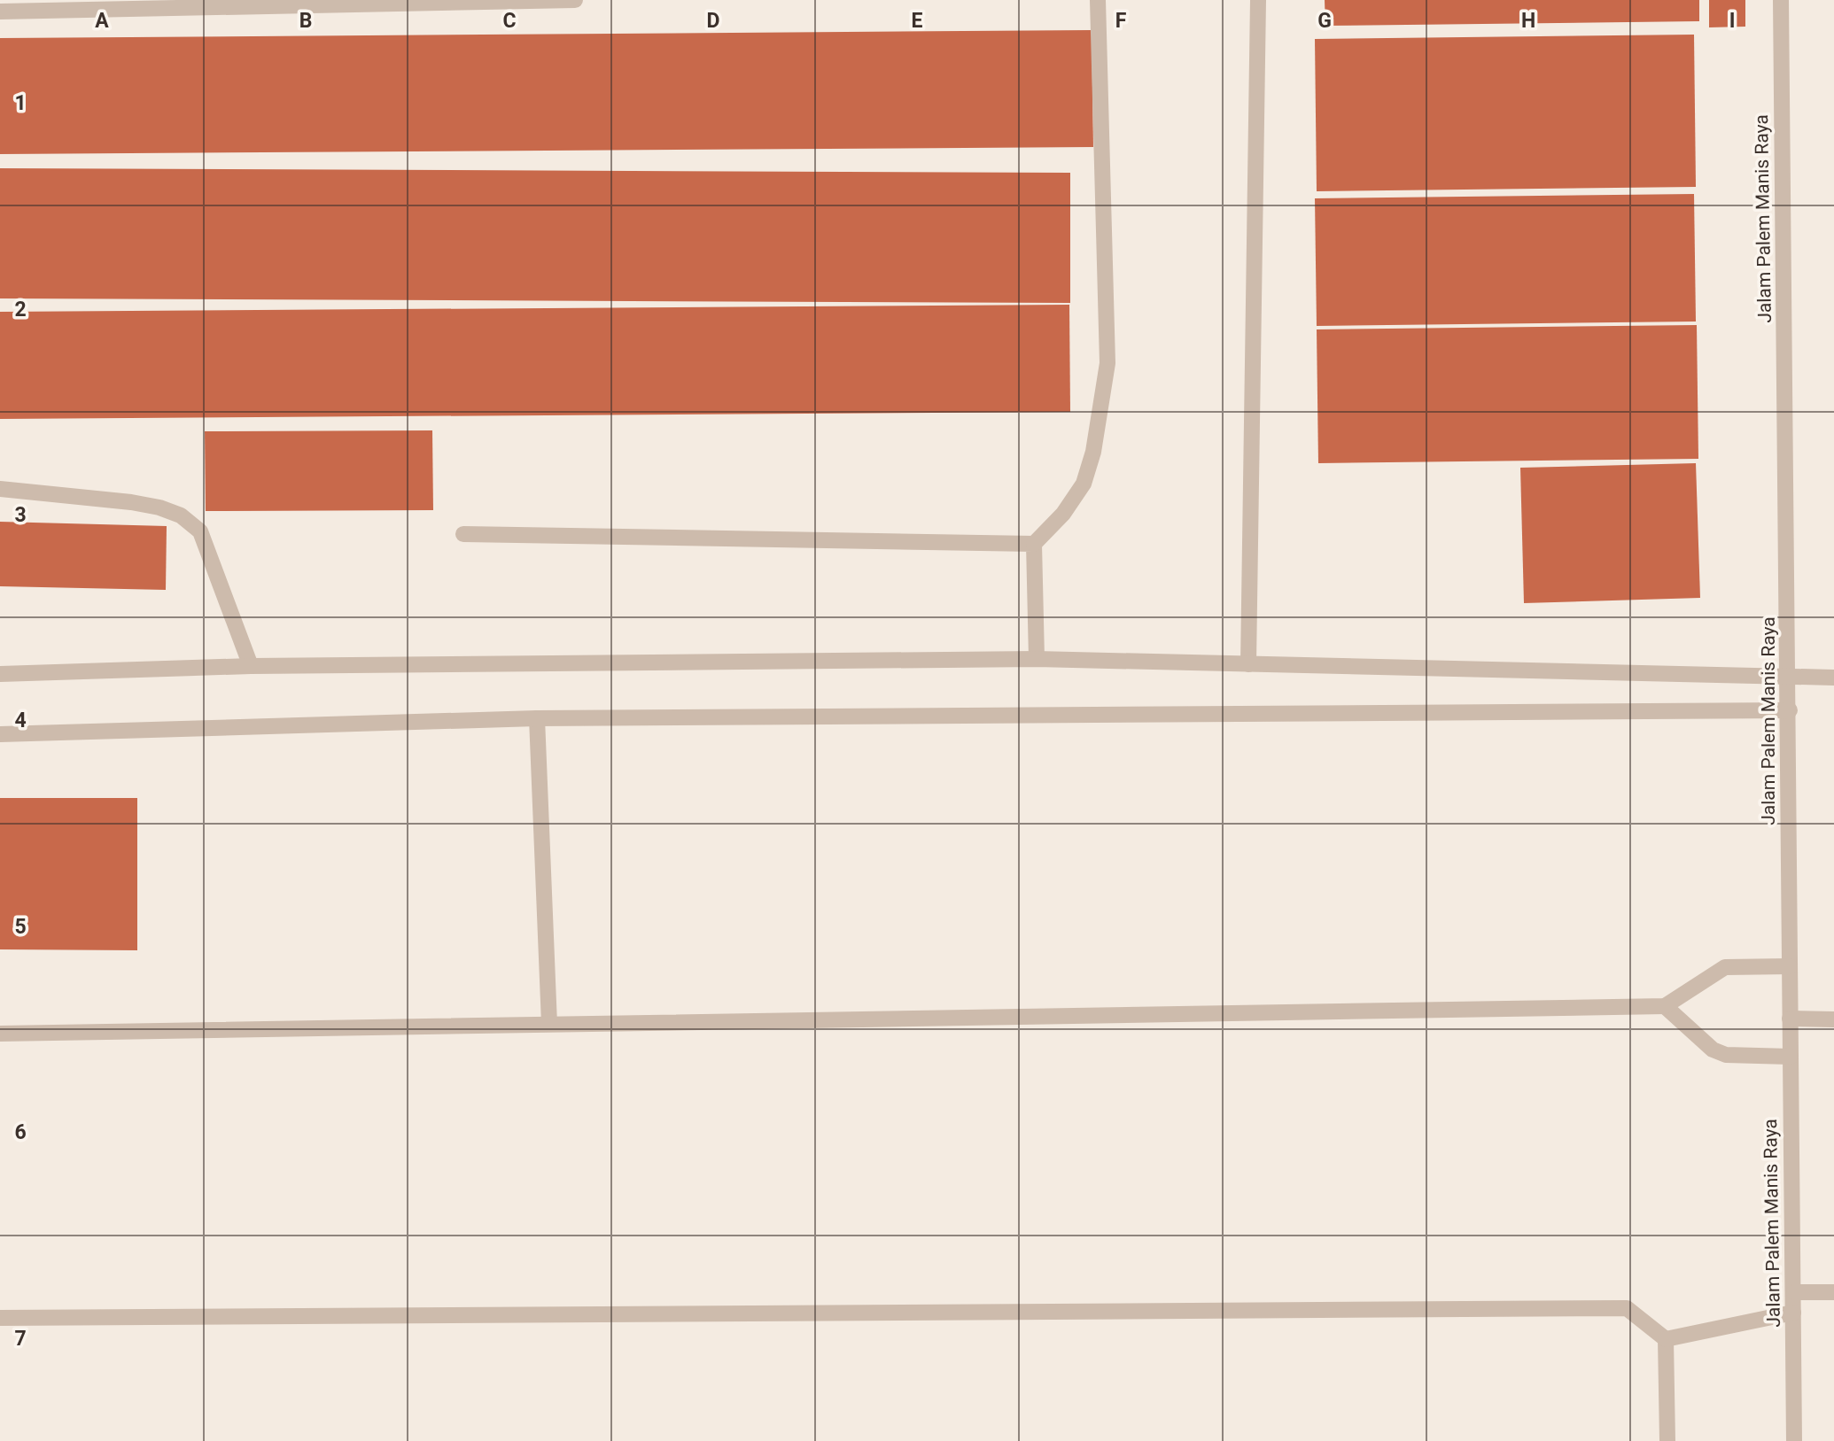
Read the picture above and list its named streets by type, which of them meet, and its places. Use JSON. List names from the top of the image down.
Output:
{
  "streets": {
    "street": ["Jalam Palem Manis Raya"]
  },
  "grid": {
    "columns": [
      "A",
      "B",
      "C",
      "D",
      "E",
      "F",
      "G",
      "H",
      "I"
    ],
    "rows": [
      "1",
      "2",
      "3",
      "4",
      "5",
      "6",
      "7"
    ]
  }
}
